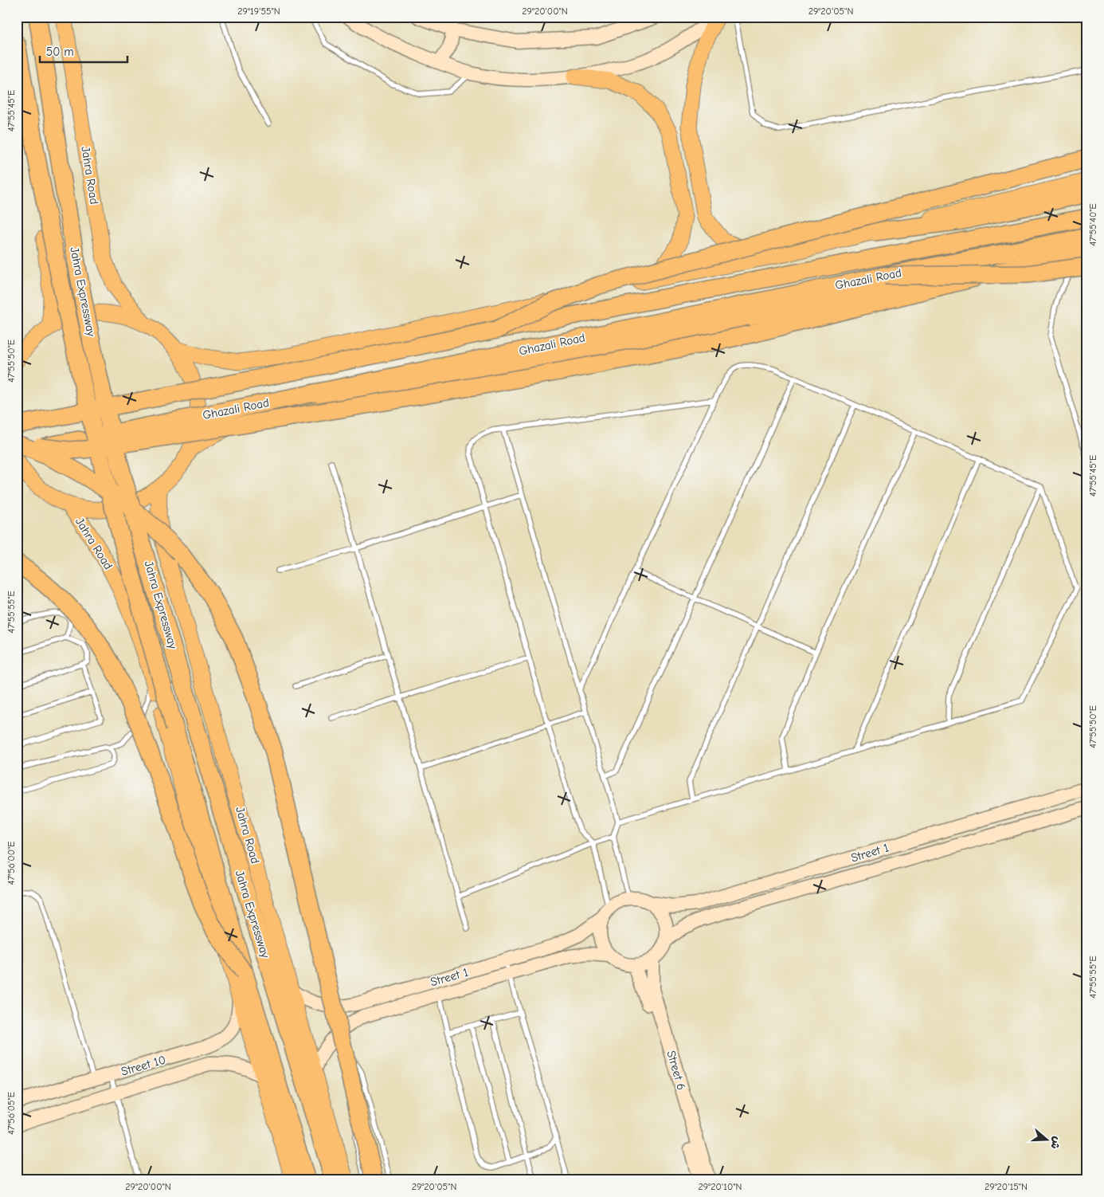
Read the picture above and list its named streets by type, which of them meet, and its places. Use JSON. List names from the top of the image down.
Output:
{
  "streets": {
    "highway": ["Ghazali Road", "Jahra Expressway"],
    "main road": ["Jahra Road"],
    "street": ["Street 1", "Street 10", "Street 6"]
  },
  "crossings": [
    ["Jahra Road", "Street 1"],
    ["Jahra Road", "Street 10"],
    ["Street 1", "Street 6"]
  ],
  "scale_bar": "50 m",
  "north": "right",
  "coordinates": [
    "29°19'55\"N",
    "29°20'00\"N",
    "29°20'05\"N",
    "47°55'45\"E",
    "47°55'40\"E",
    "47°55'50\"E",
    "47°55'55\"E",
    "47°56'00\"E",
    "47°56'05\"E",
    "29°20'10\"N",
    "29°20'15\"N"
  ]
}
